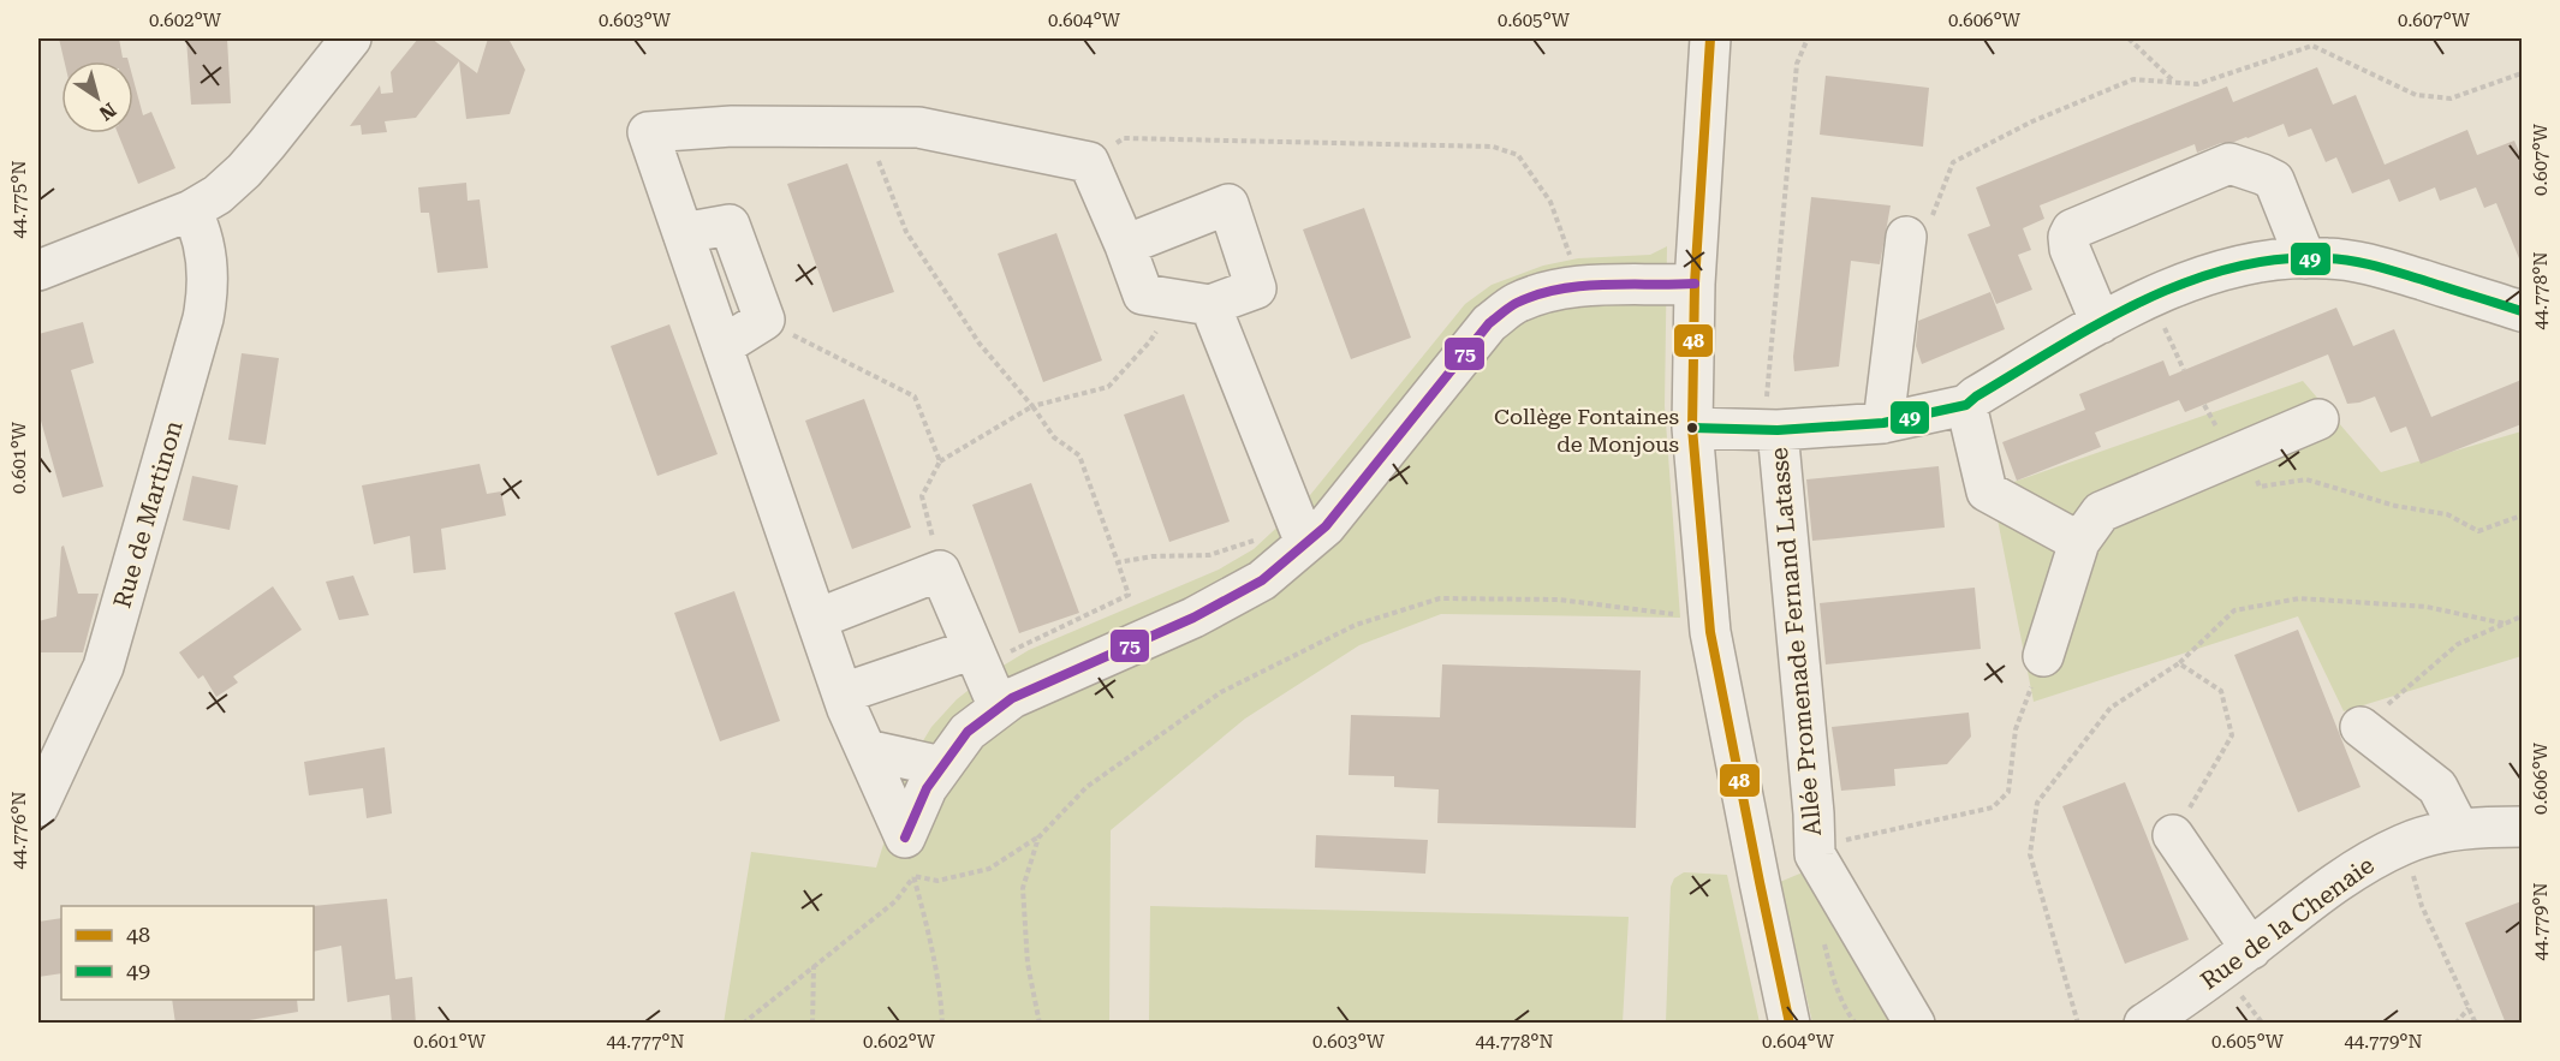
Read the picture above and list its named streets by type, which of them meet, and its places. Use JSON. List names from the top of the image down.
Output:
{
  "streets": {
    "street": ["Rue de Martinon", "Allée Promenade Fernand Latasse", "Rue de la Chenaie"]
  },
  "places": ["Collège Fontaines de Monjous"],
  "lines": ["transit line 48", "transit line 49", "transit line 75"],
  "legend": ["48", "49"],
  "north": "bottom right",
  "coordinates": [
    "0.602°W",
    "0.603°W",
    "0.604°W",
    "0.605°W",
    "0.606°W",
    "0.607°W",
    "44.775°N",
    "44.778°N",
    "0.601°W",
    "44.776°N",
    "44.779°N",
    "44.777°N"
  ]
}
